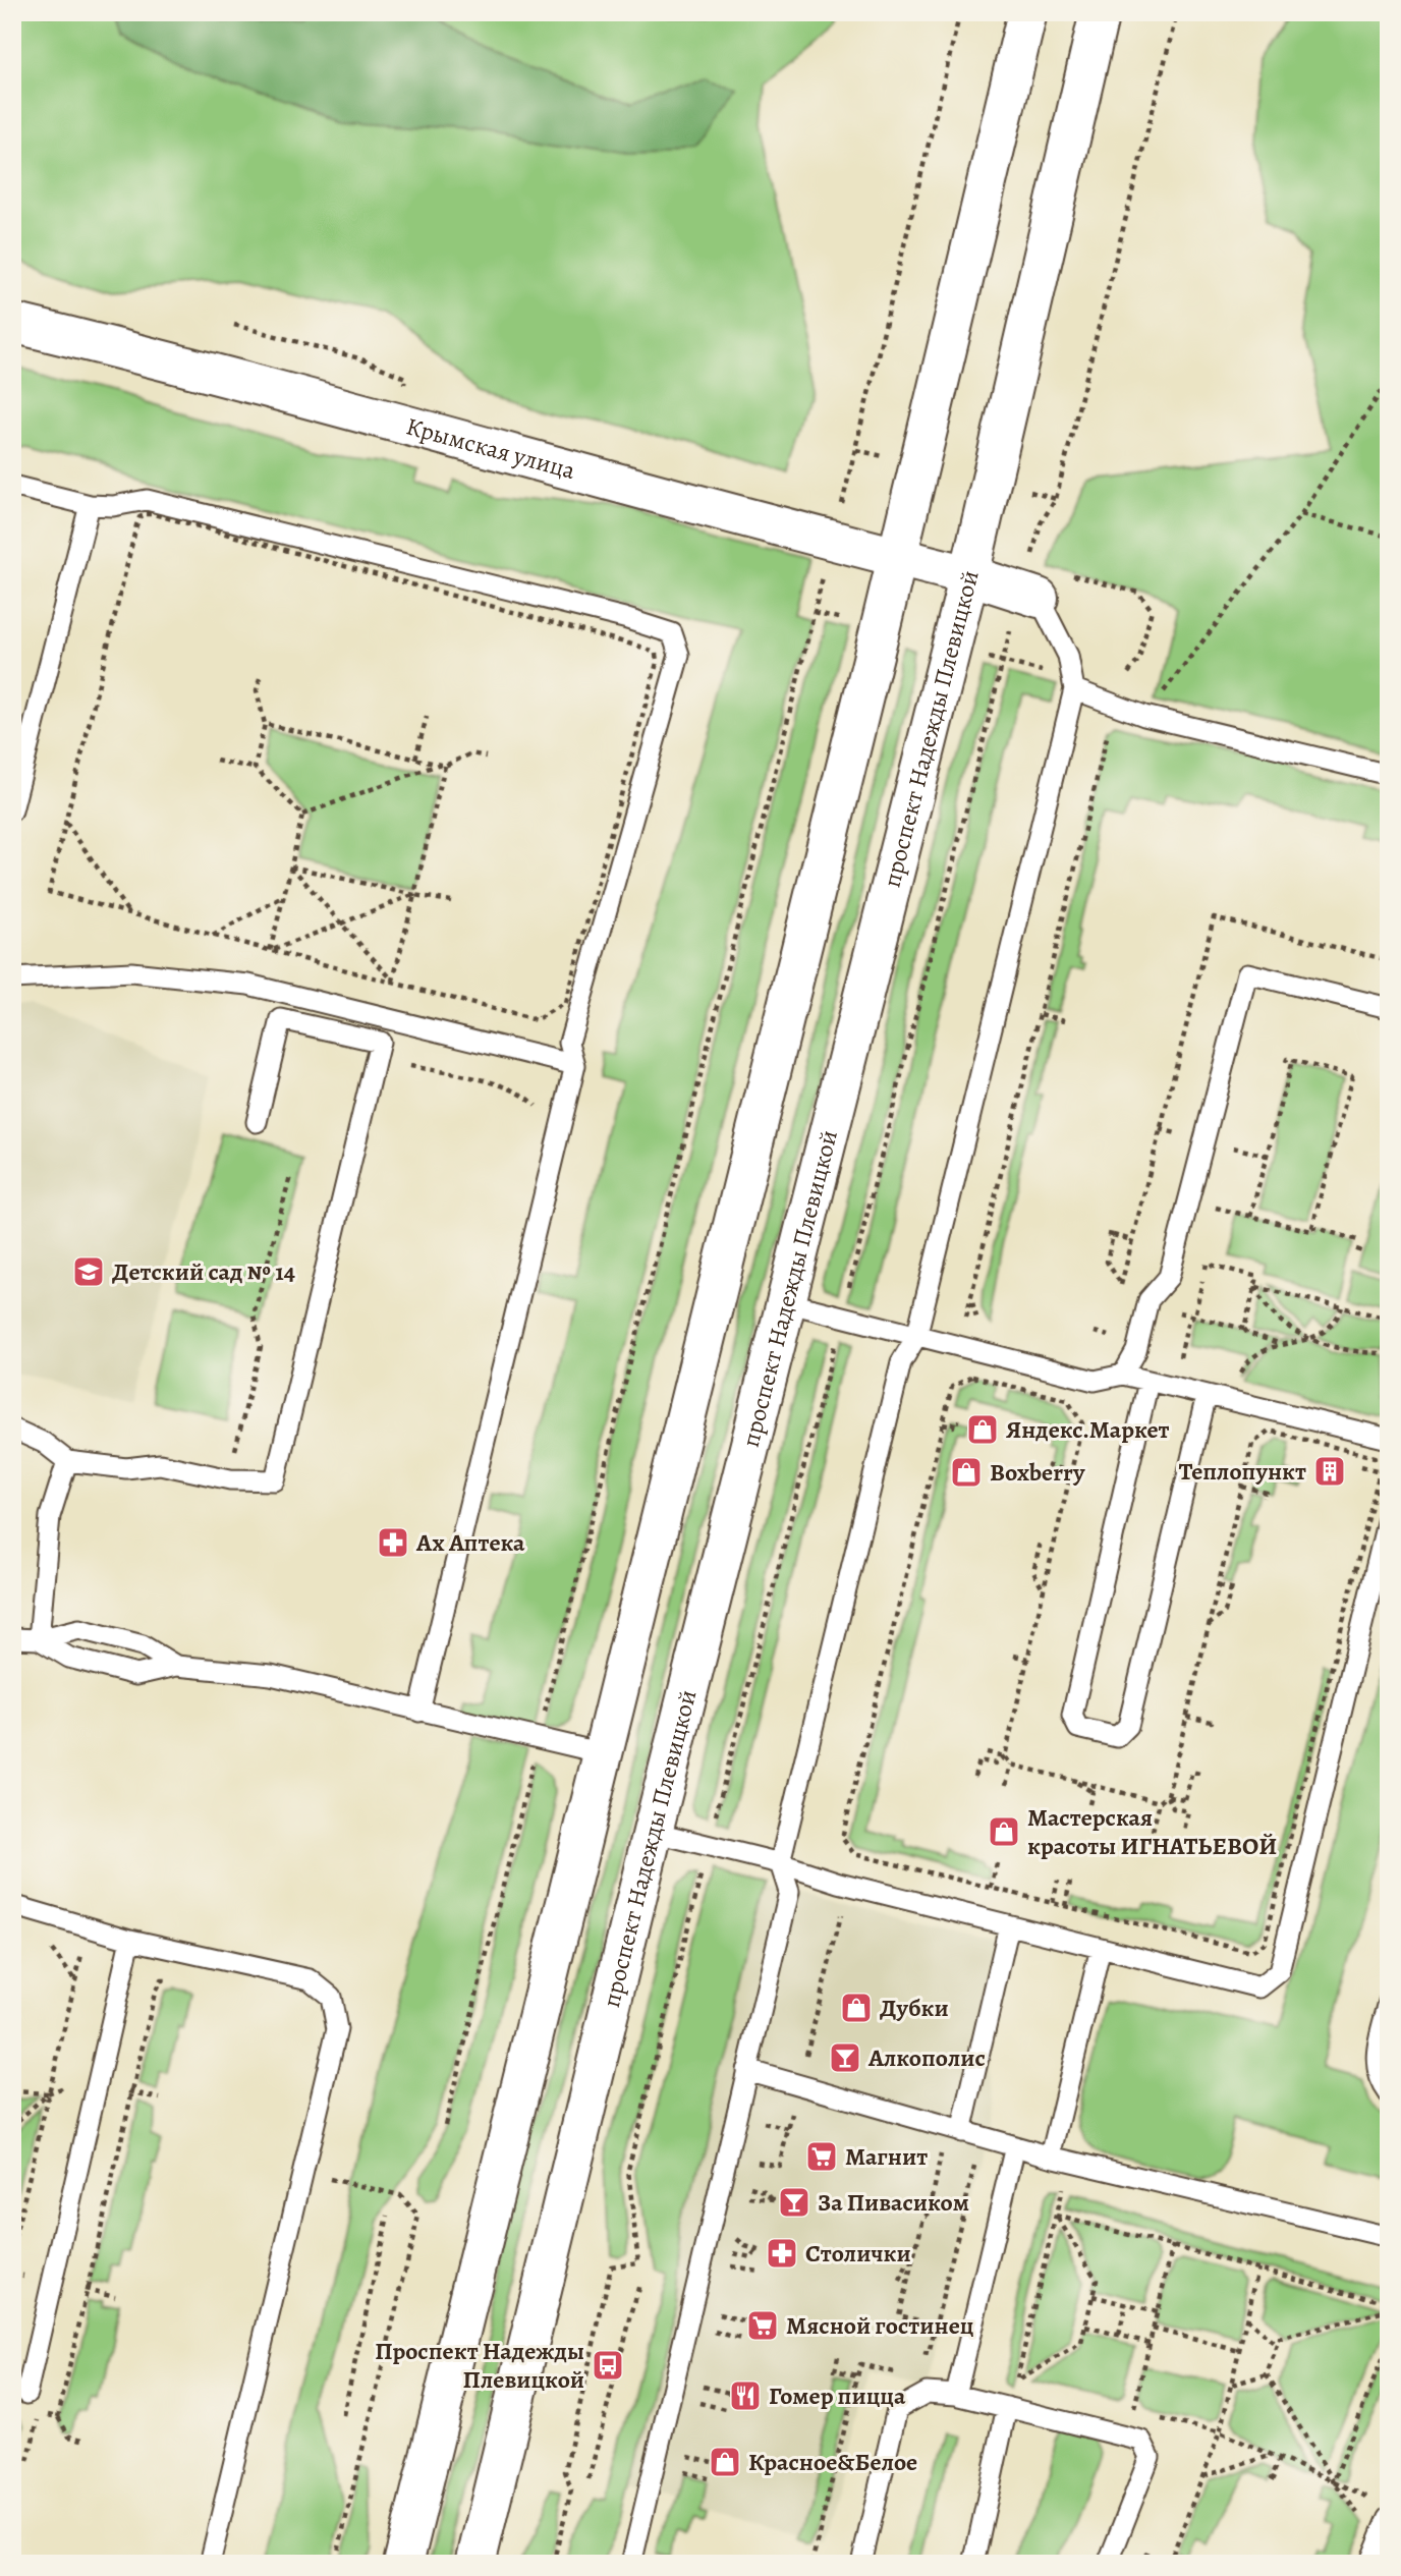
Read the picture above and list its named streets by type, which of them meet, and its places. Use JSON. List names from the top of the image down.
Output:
{
  "streets": {
    "main road": ["Крымская улица", "проспект Надежды Плевицкой"]
  },
  "crossings": [
    ["Крымская улица", "проспект Надежды Плевицкой"]
  ],
  "places": {
    "school or university": ["Детский сад № 14"],
    "shop": [
      "Яндекс.Маркет",
      "Boxberry",
      "Мастерская красоты ИГНАТЬЕВОЙ",
      "Дубки",
      "Красное&Белое"
    ],
    "building": ["Теплопункт"],
    "pharmacy": ["Ах Аптека", "Столички"],
    "bar": ["Алкополис", "За Пивасиком"],
    "supermarket": ["Магнит", "Мясной гостинец"],
    "bus stop": ["Проспект Надежды Плевицкой"],
    "restaurant": ["Гомер пицца"]
  }
}
